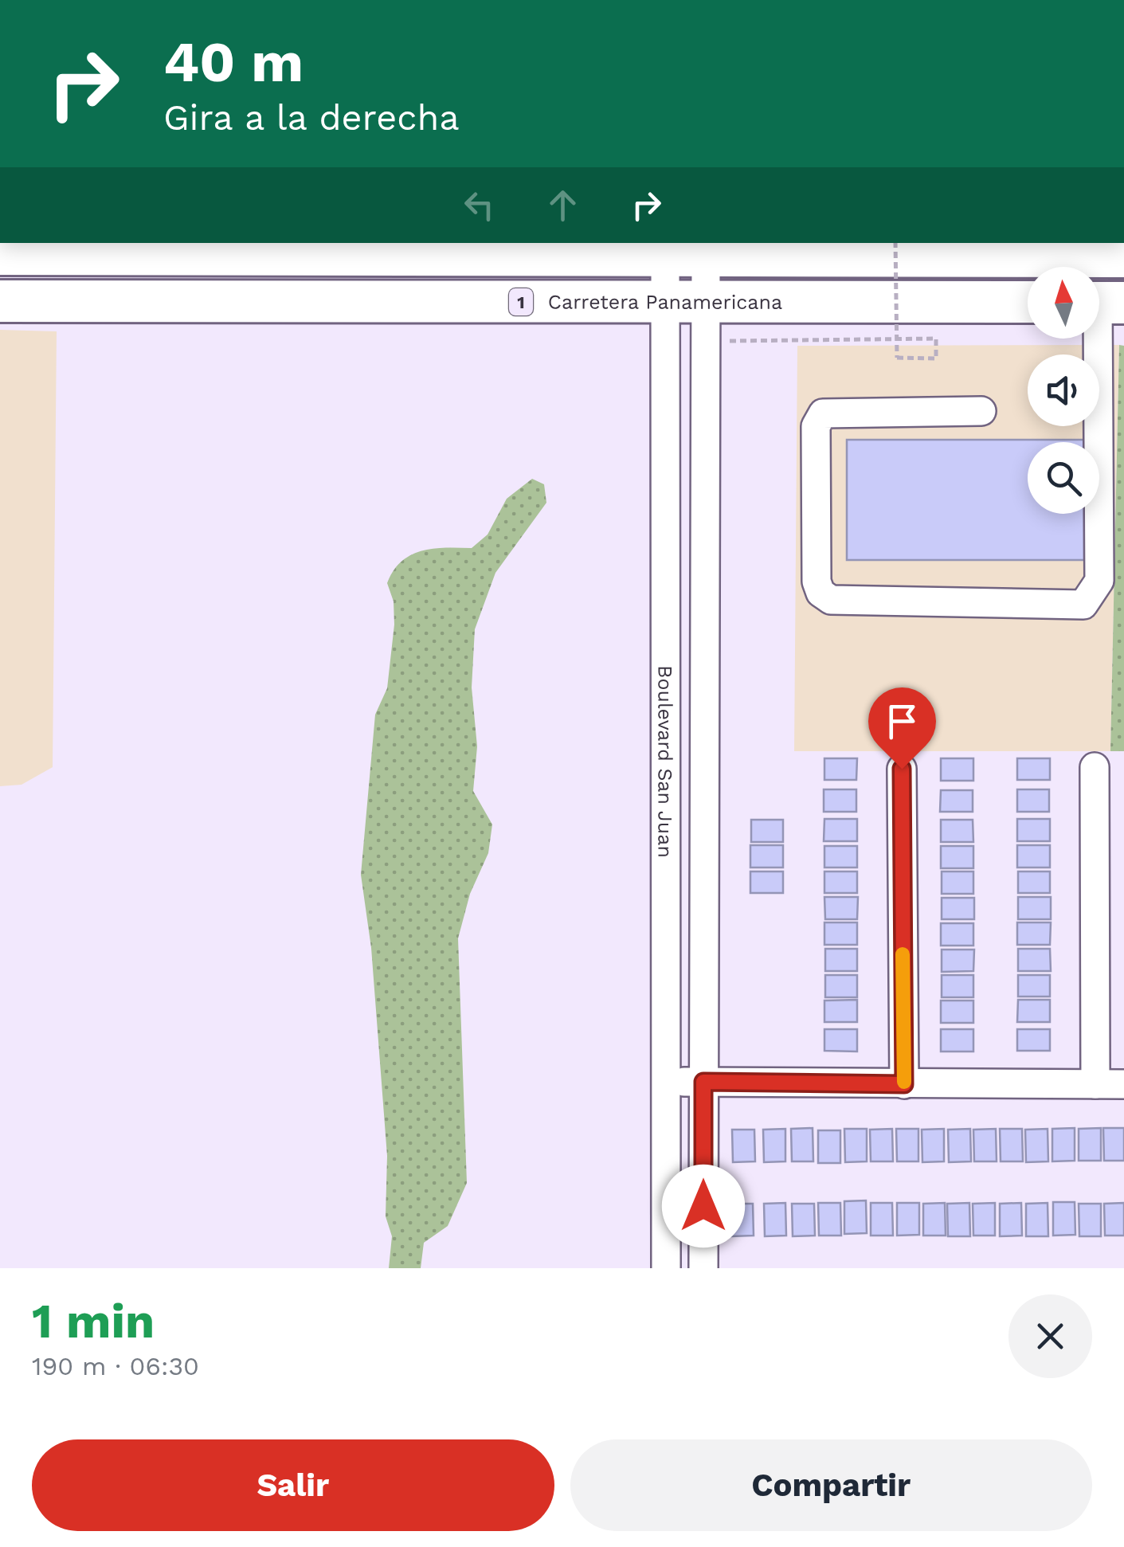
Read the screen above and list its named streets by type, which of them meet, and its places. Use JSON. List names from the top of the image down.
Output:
{
  "streets": {
    "highway": ["1", "Carretera Panamericana"],
    "street": ["Boulevard San Juan"]
  },
  "crossings": [
    ["Carretera Panamericana", "Boulevard San Juan"]
  ],
  "north": "top",
  "page": {
    "turn": ["40 m", "Gira a la derecha"],
    "heading": ["1 min", "190 m · 06:30"],
    "buttons": ["Salir", "Compartir"]
  }
}
